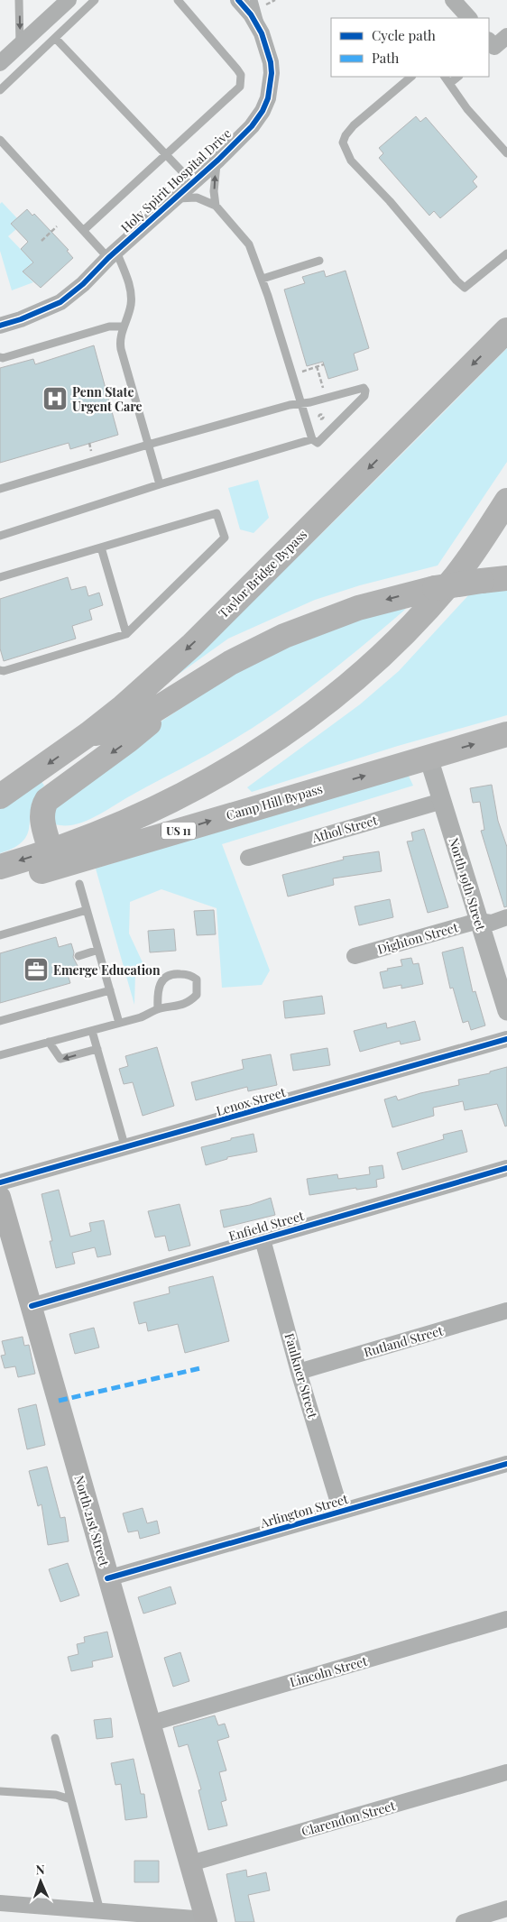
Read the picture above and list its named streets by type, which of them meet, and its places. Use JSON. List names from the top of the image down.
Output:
{
  "streets": {
    "main road": [
      "Taylor Bridge Bypass",
      "Camp Hill Bypass",
      "US 11",
      "North 21st Street"
    ],
    "street": [
      "Holy Spirit Hospital Drive",
      "Athol Street",
      "North 19th Street",
      "Dighton Street",
      "Lenox Street",
      "Enfield Street",
      "Rutland Street",
      "Faulkner Street",
      "Arlington Street",
      "Lincoln Street",
      "Clarendon Street"
    ]
  },
  "crossings": [
    ["Camp Hill Bypass", "US 11"],
    ["Camp Hill Bypass", "North 19th Street"],
    ["Athol Street", "North 19th Street"],
    ["North 19th Street", "Dighton Street"],
    ["Enfield Street", "Faulkner Street"],
    ["Enfield Street", "North 21st Street"],
    ["Rutland Street", "Faulkner Street"],
    ["Faulkner Street", "Arlington Street"],
    ["Arlington Street", "North 21st Street"],
    ["North 21st Street", "Lincoln Street"],
    ["North 21st Street", "Clarendon Street"]
  ],
  "places": {
    "hospital": ["Penn State Urgent Care"],
    "office": ["Emerge Education"]
  },
  "legend": ["Cycle path", "Path"],
  "north": "top"
}
